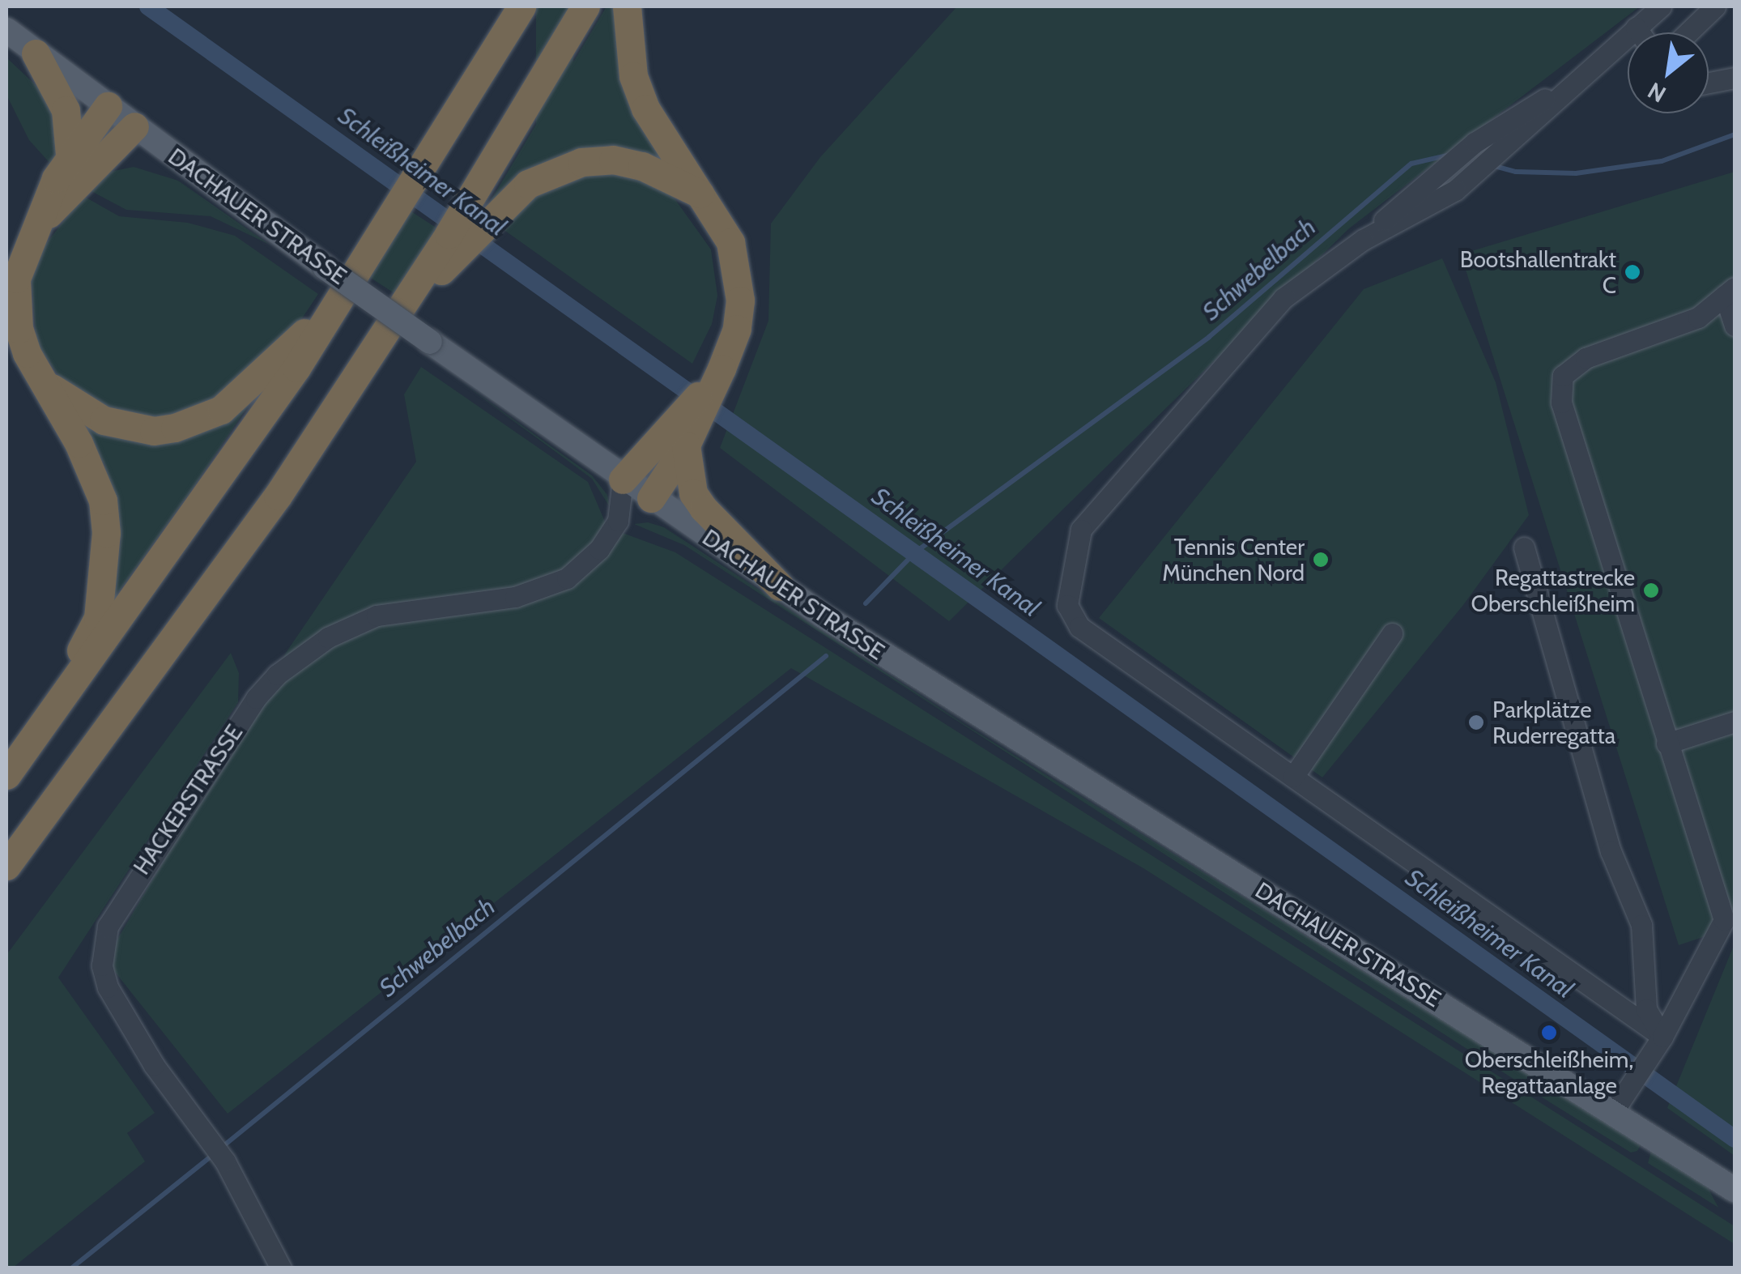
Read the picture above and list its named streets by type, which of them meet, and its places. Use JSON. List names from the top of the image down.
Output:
{
  "streets": {
    "main road": ["DACHAUER STRASSE"],
    "street": ["HACKERSTRASSE"]
  },
  "crossings": [
    ["DACHAUER STRASSE", "HACKERSTRASSE"]
  ],
  "water": ["Schleißheimer Kanal", "Schwebelbach"],
  "places": [
    "Bootshallentrakt C",
    "Tennis Center München Nord",
    "Regattastrecke Oberschleißheim",
    "Parkplätze Ruderregatta",
    "Oberschleißheim, Regattaanlage"
  ],
  "north": "bottom left"
}
